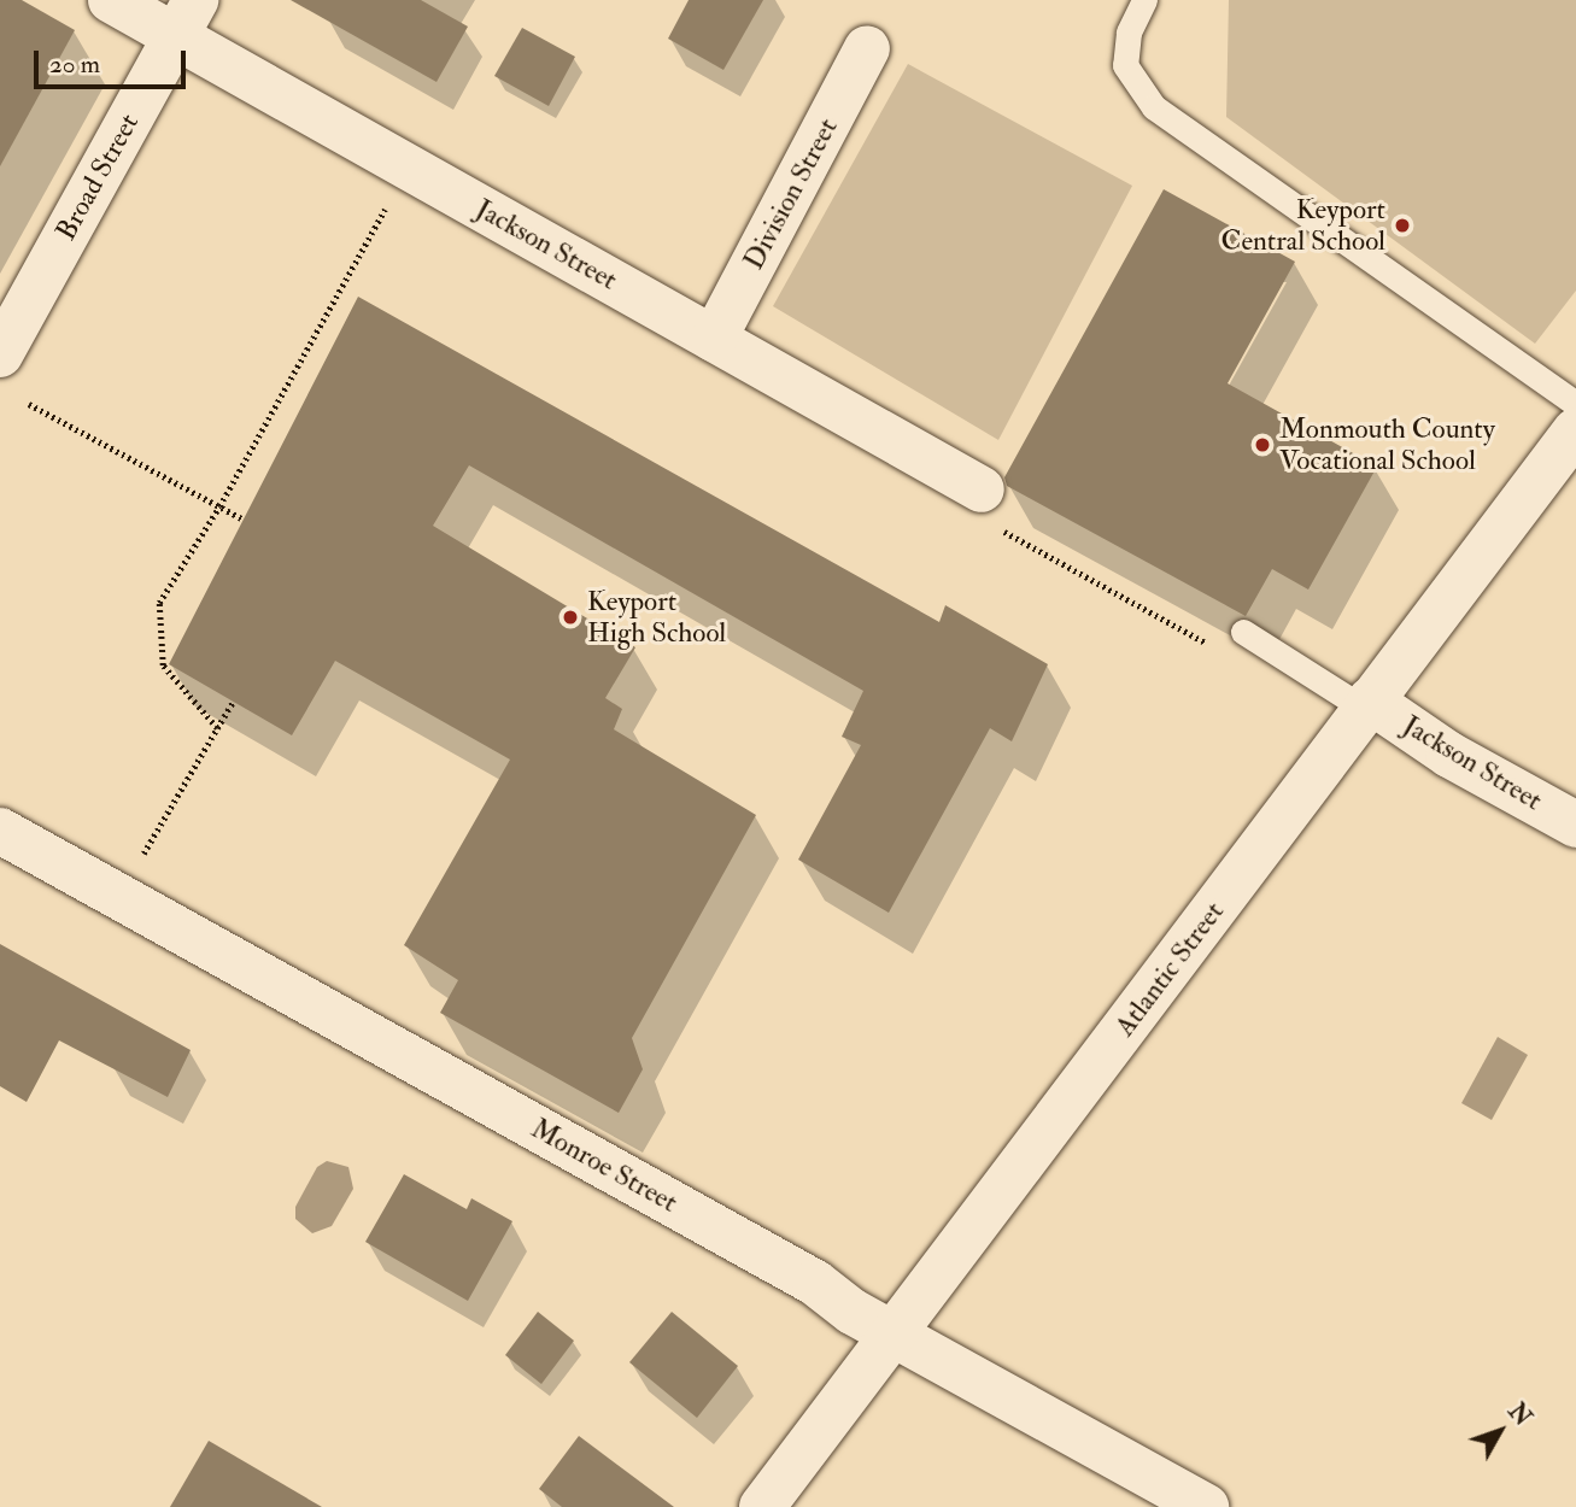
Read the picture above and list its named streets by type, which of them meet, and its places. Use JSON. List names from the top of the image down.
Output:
{
  "streets": {
    "street": [
      "Broad Street",
      "Division Street",
      "Jackson Street",
      "Atlantic Street",
      "Monroe Street"
    ]
  },
  "crossings": [
    ["Broad Street", "Jackson Street"],
    ["Division Street", "Jackson Street"],
    ["Jackson Street", "Atlantic Street"],
    ["Atlantic Street", "Monroe Street"]
  ],
  "places": ["Keyport Central School", "Monmouth County Vocational School", "Keyport High School"],
  "scale_bar": "20 m",
  "north": "top right"
}
